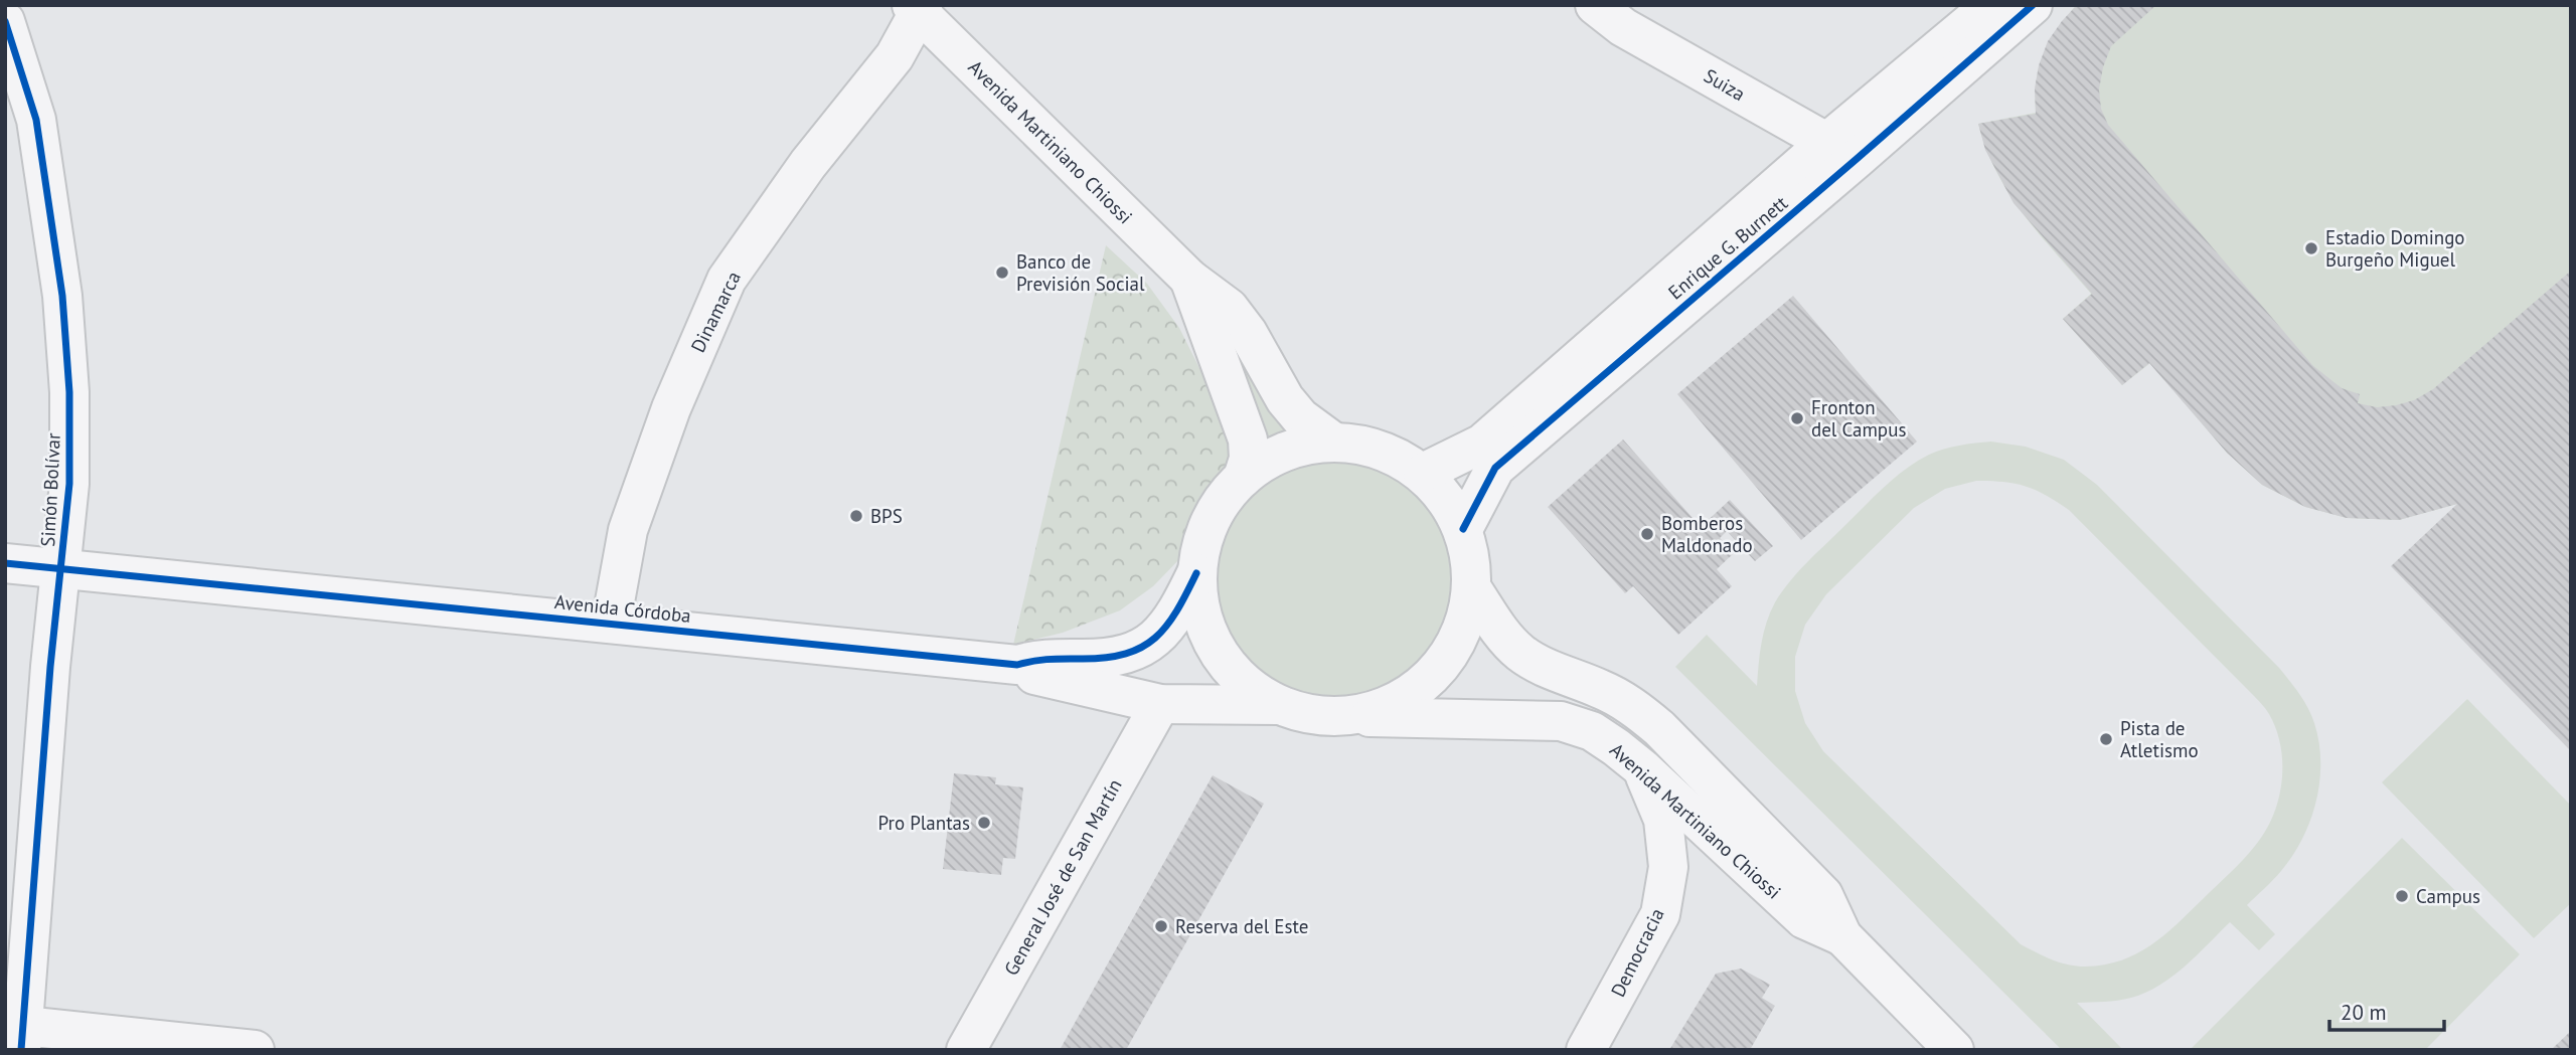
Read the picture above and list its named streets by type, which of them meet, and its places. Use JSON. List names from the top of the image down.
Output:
{
  "streets": {
    "street": [
      "Suiza",
      "Avenida Martiniano Chiossi",
      "Enrique G. Burnett",
      "Dinamarca",
      "Simón Bolívar",
      "Avenida Córdoba",
      "General José de San Martín",
      "Democracia"
    ]
  },
  "crossings": [
    ["Suiza", "Enrique G. Burnett"],
    ["Avenida Martiniano Chiossi", "Dinamarca"],
    ["Avenida Martiniano Chiossi", "Democracia"],
    ["Dinamarca", "Avenida Córdoba"],
    ["Simón Bolívar", "Avenida Córdoba"],
    ["Avenida Córdoba", "General José de San Martín"]
  ],
  "places": [
    "Estadio Domingo Burgeño Miguel",
    "Banco de Previsión Social",
    "Fronton del Campus",
    "BPS",
    "Bomberos Maldonado",
    "Pista de Atletismo",
    "Pro Plantas",
    "Campus",
    "Reserva del Este"
  ],
  "scale_bar": "20 m"
}
